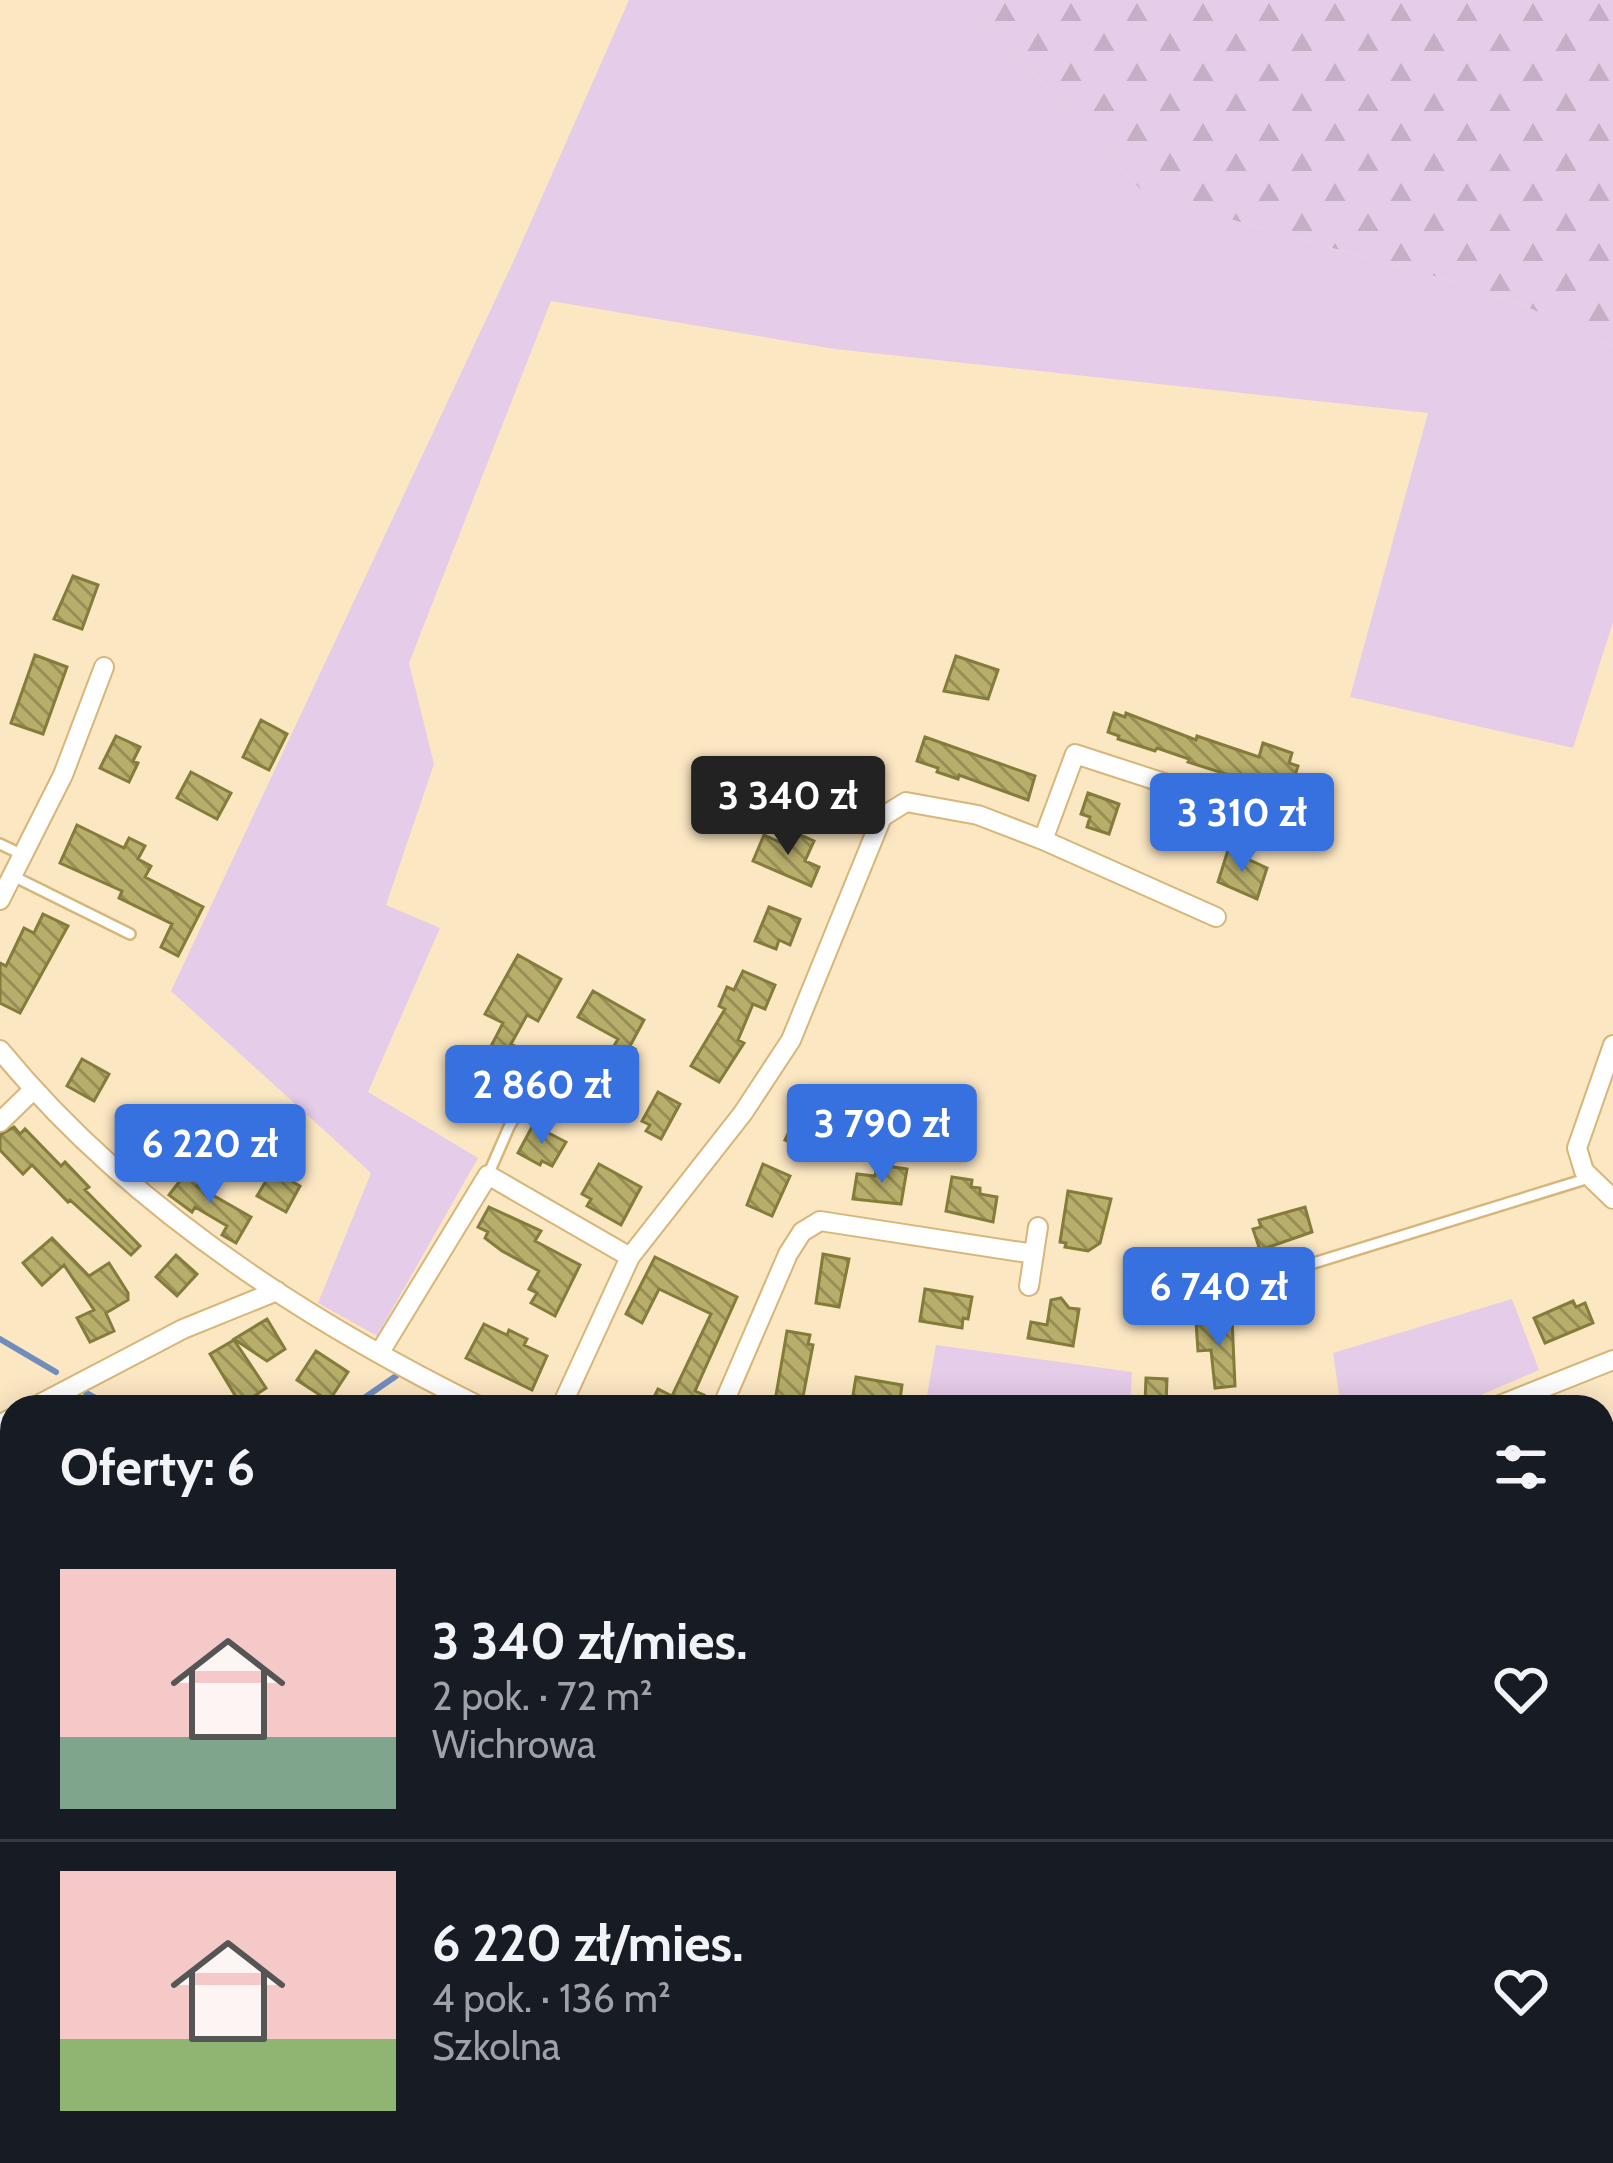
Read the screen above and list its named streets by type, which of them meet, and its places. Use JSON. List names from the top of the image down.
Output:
{
  "page": {
    "price": [
      "3 340 zł",
      "3 310 zł",
      "2 860 zł",
      "3 790 zł",
      "6 220 zł",
      "6 740 zł"
    ],
    "heading": "Oferty: 6",
    "list": [
      {
        "name": "3 340 zł/mies.",
        "note": "2 pok. · 72 m² · Wichrowa"
      },
      {
        "name": "6 220 zł/mies.",
        "note": "4 pok. · 136 m² · Szkolna"
      }
    ]
  }
}
